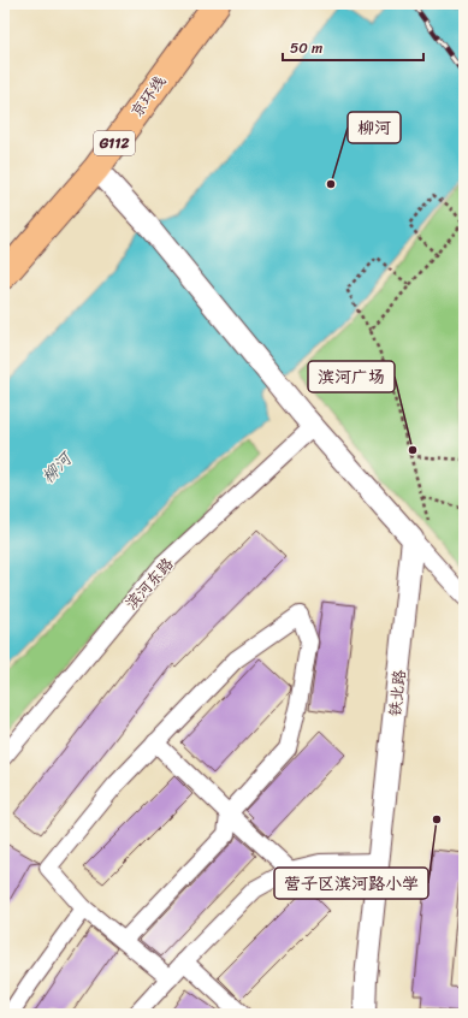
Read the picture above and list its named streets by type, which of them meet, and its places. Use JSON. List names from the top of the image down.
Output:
{
  "streets": {
    "highway": ["京环线", "G112"],
    "street": ["滨河东路", "铁北路"]
  },
  "water": ["柳河"],
  "places": ["柳河", "滨河广场", "营子区滨河路小学"],
  "scale_bar": "50 m"
}
